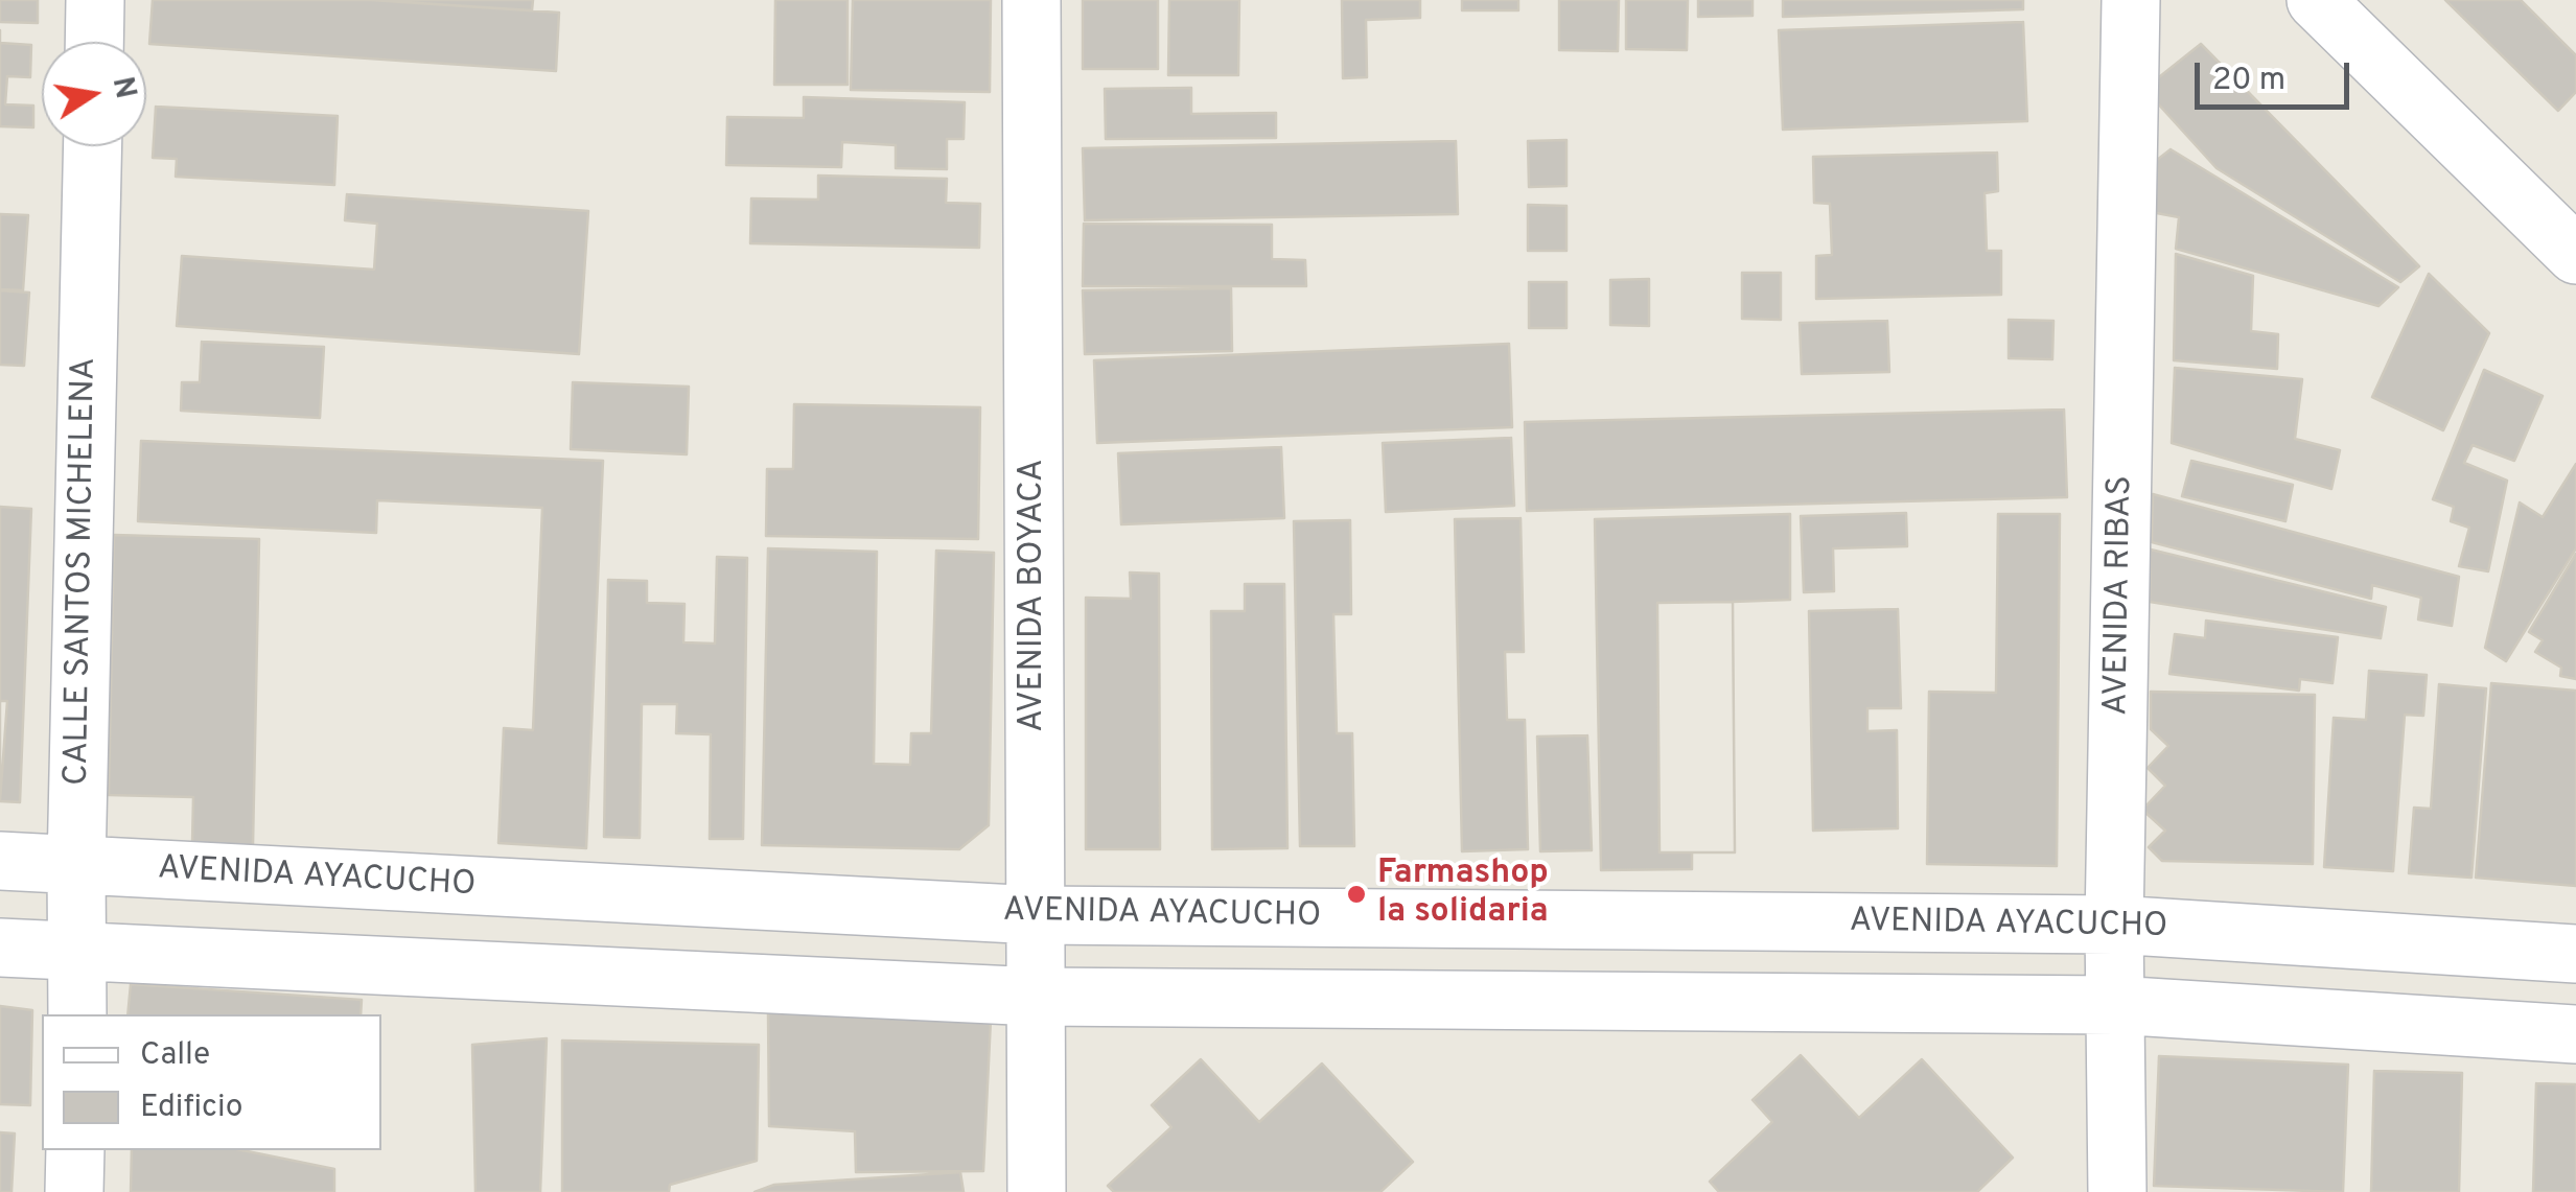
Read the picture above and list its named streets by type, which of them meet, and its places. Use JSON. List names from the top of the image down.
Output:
{
  "streets": {
    "street": [
      "CALLE SANTOS MICHELENA",
      "AVENIDA BOYACA",
      "AVENIDA RIBAS",
      "AVENIDA AYACUCHO"
    ]
  },
  "crossings": [
    ["CALLE SANTOS MICHELENA", "AVENIDA AYACUCHO"],
    ["AVENIDA BOYACA", "AVENIDA AYACUCHO"],
    ["AVENIDA RIBAS", "AVENIDA AYACUCHO"]
  ],
  "places": ["Farmashop la solidaria"],
  "legend": ["Calle", "Edificio"],
  "scale_bar": "20 m",
  "north": "right"
}
